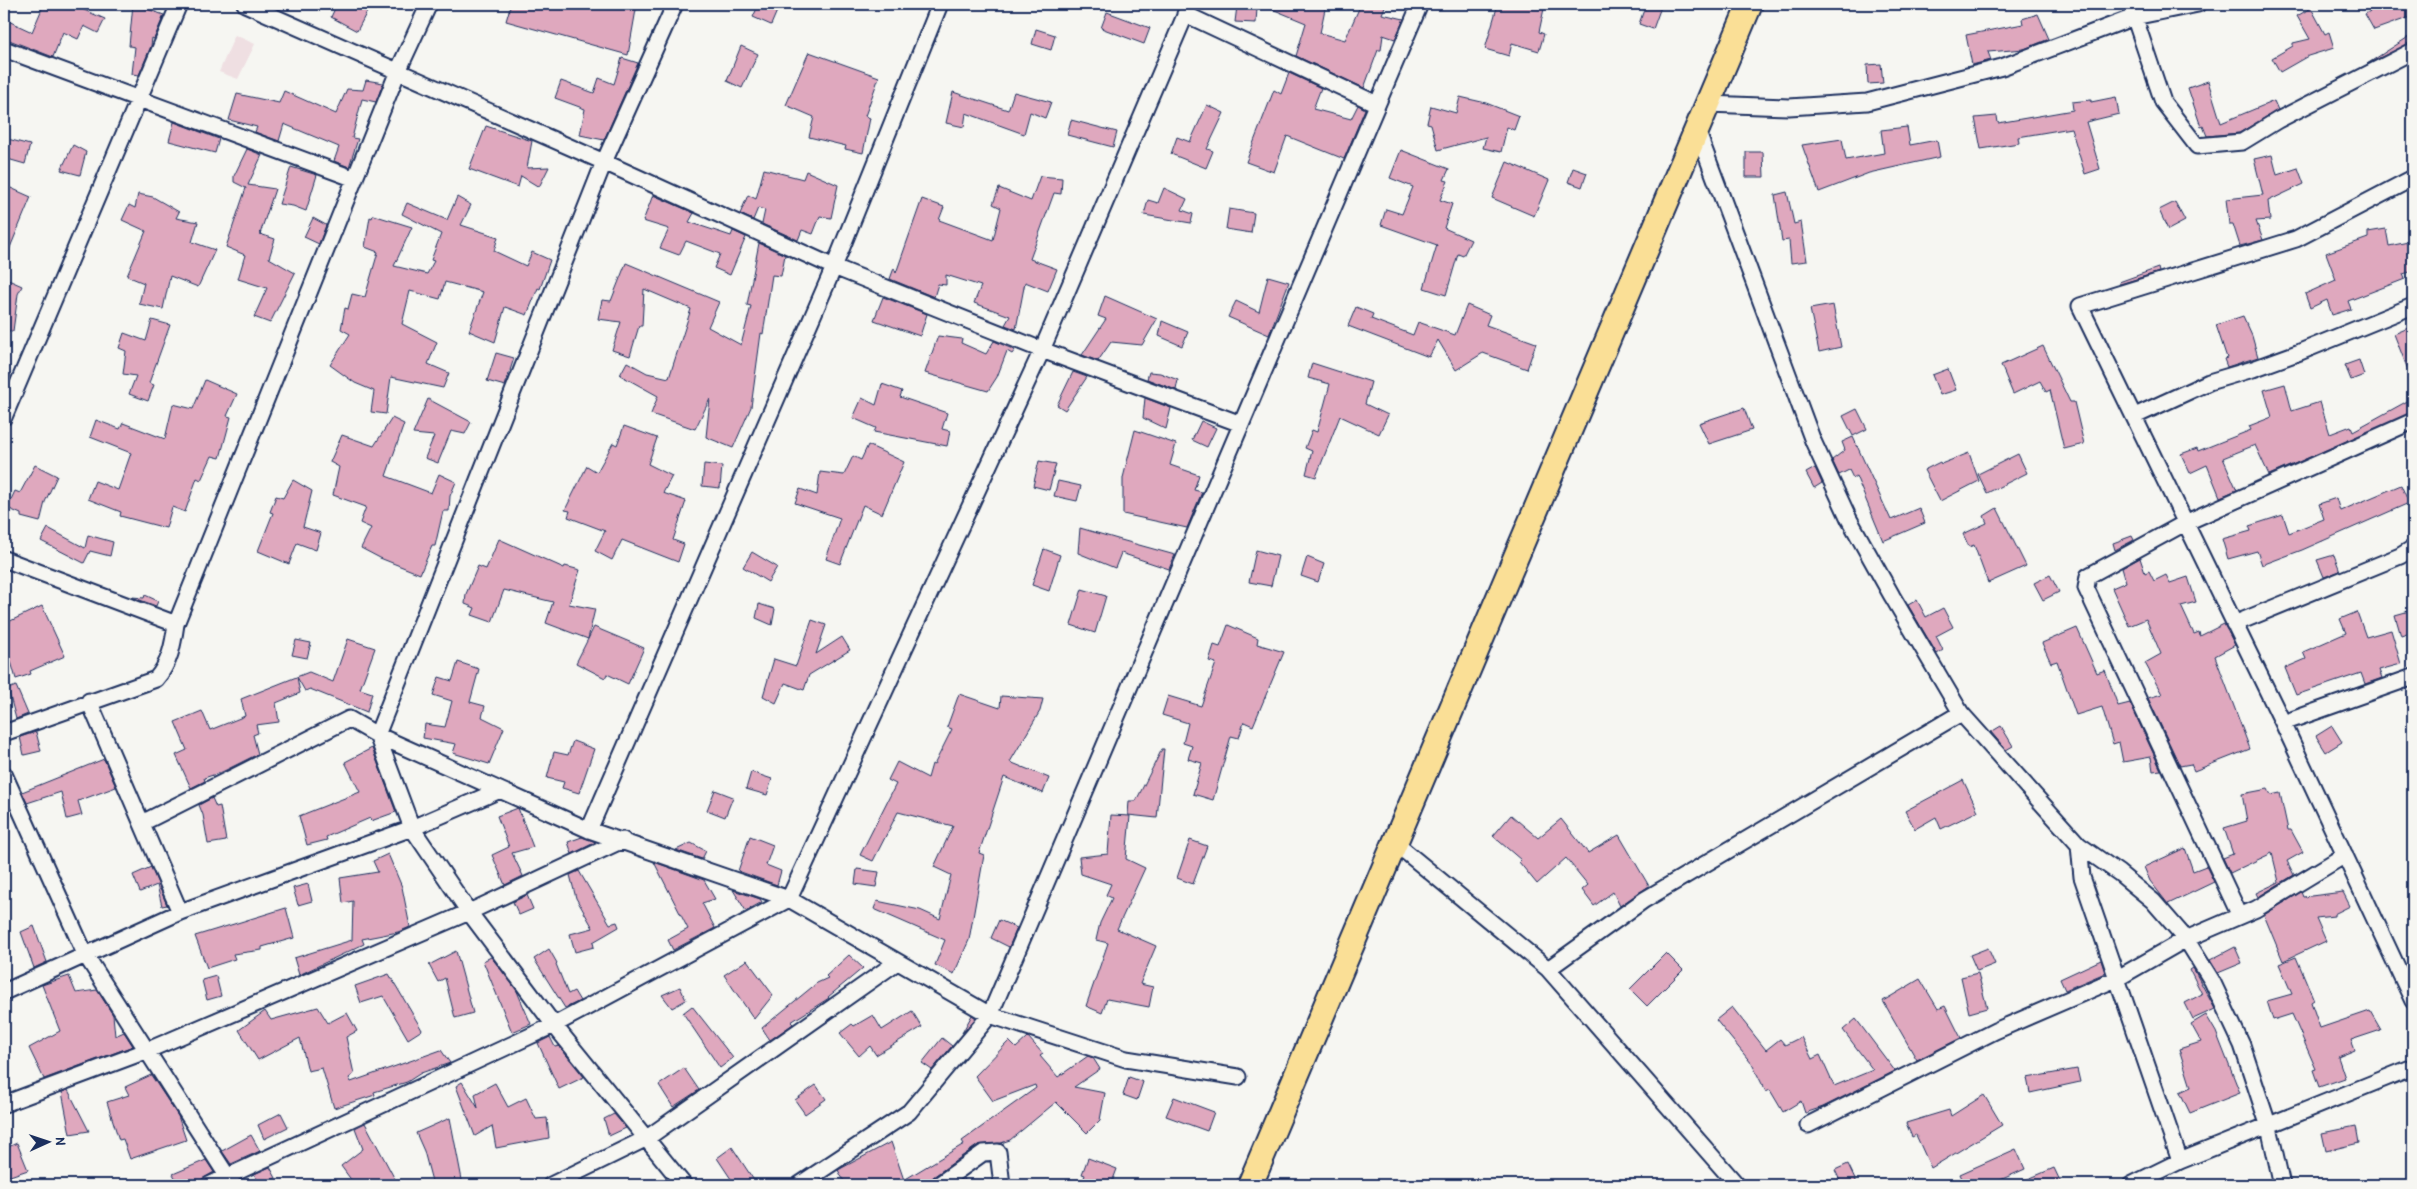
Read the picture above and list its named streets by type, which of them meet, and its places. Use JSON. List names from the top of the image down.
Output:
{
  "north": "right"
}
